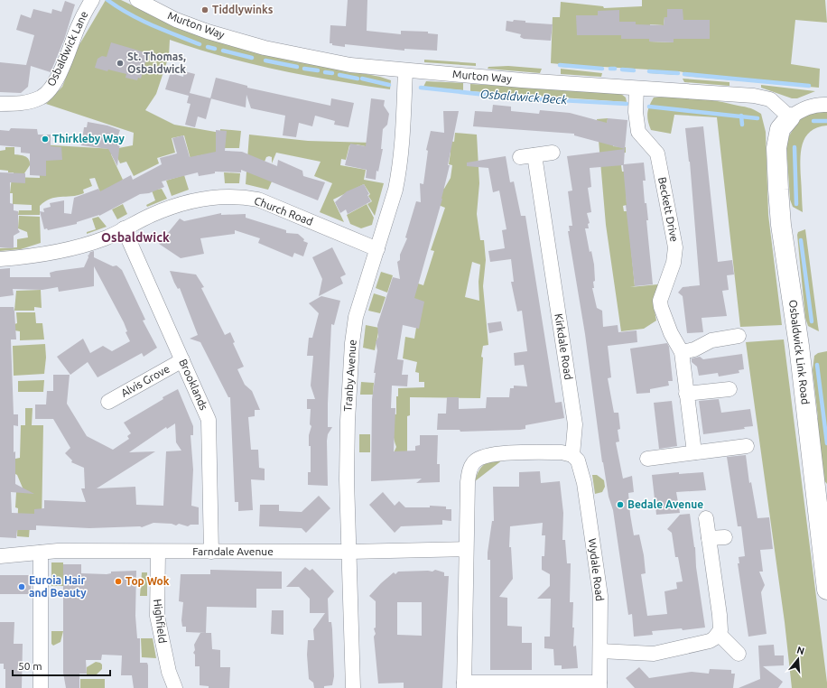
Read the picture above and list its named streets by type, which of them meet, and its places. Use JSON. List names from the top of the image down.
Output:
{
  "streets": {
    "street": [
      "Murton Way",
      "Osbaldwick Lane",
      "Beckett Drive",
      "Church Road",
      "Kirkdale Road",
      "Osbaldwick Link Road",
      "Tranby Avenue",
      "Alvis Grove",
      "Brooklands",
      "Farndale Avenue",
      "Wydale Road",
      "Highfield"
    ]
  },
  "crossings": [
    ["Murton Way", "Beckett Drive"],
    ["Murton Way", "Osbaldwick Link Road"],
    ["Murton Way", "Tranby Avenue"],
    ["Church Road", "Tranby Avenue"],
    ["Church Road", "Brooklands"],
    ["Kirkdale Road", "Wydale Road"],
    ["Tranby Avenue", "Farndale Avenue"],
    ["Alvis Grove", "Brooklands"],
    ["Brooklands", "Farndale Avenue"],
    ["Farndale Avenue", "Highfield"]
  ],
  "districts": ["Osbaldwick"],
  "water": ["Osbaldwick Beck"],
  "places": [
    "Tiddlywinks",
    "St. Thomas, Osbaldwick",
    "Thirkleby Way",
    "Bedale Avenue",
    "Top Wok",
    "Euroia Hair and Beauty"
  ],
  "scale_bar": "50 m",
  "north": "top"
}
